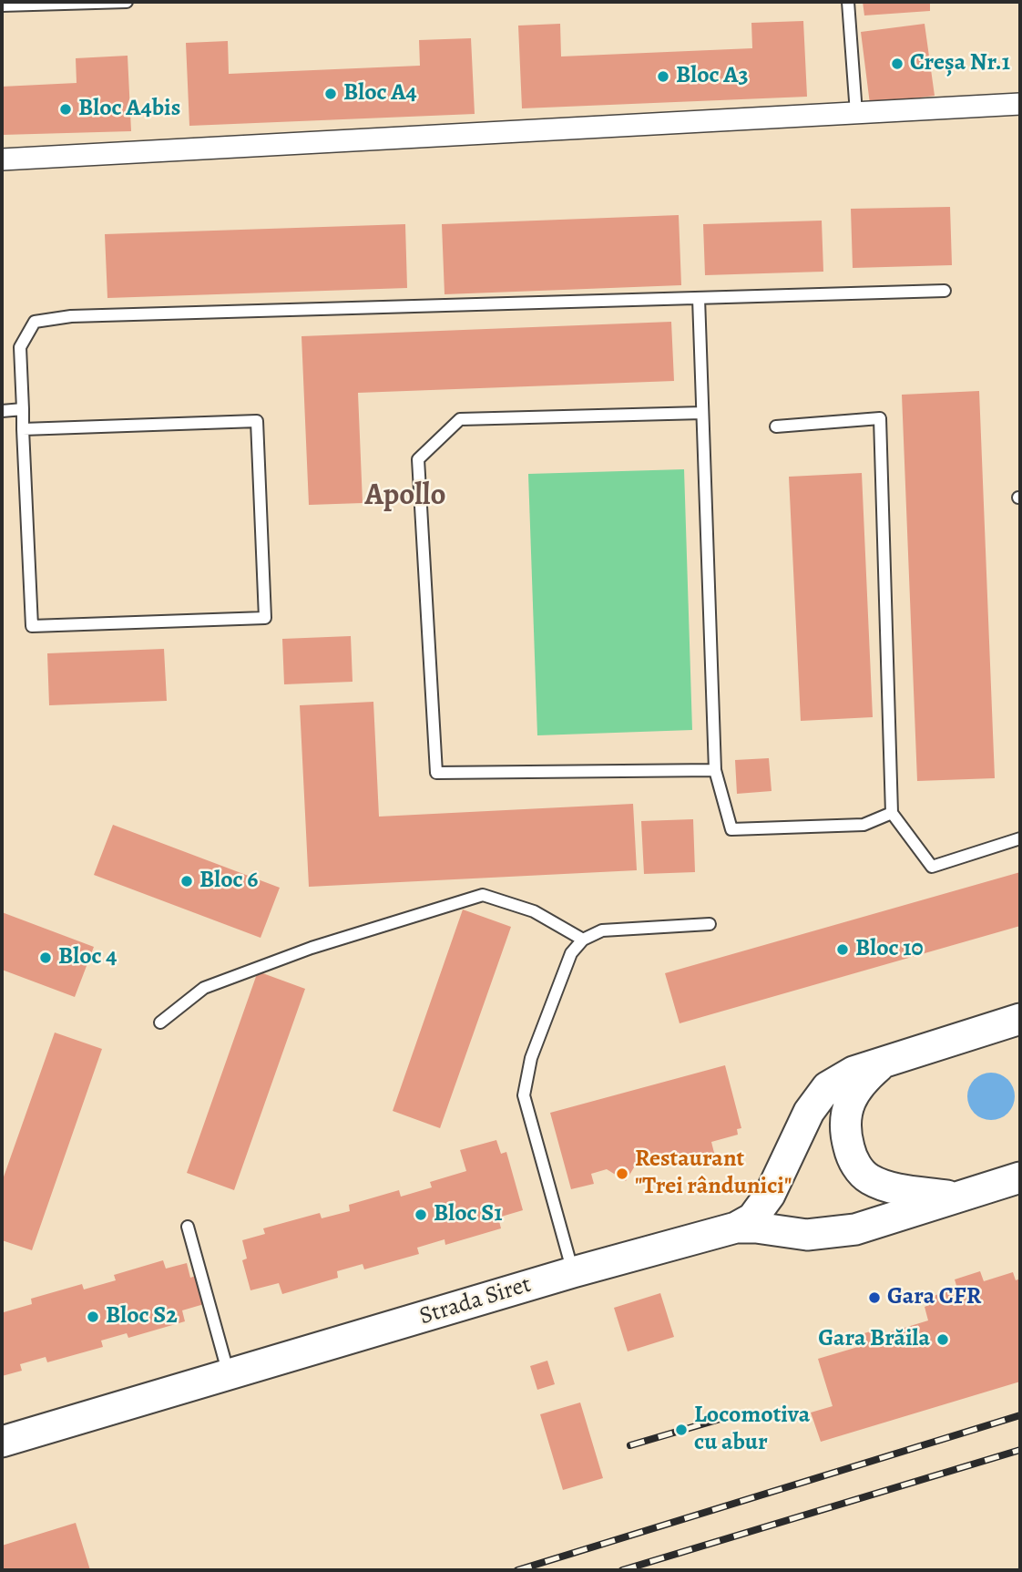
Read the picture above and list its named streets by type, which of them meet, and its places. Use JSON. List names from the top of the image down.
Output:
{
  "streets": {
    "street": ["Strada Siret"]
  },
  "districts": ["Apollo"],
  "places": [
    "Creșa Nr.1",
    "Bloc A3",
    "Bloc A4",
    "Bloc A4bis",
    "Bloc 6",
    "Bloc 10",
    "Bloc 4",
    "Restaurant \"Trei rândunici\"",
    "Bloc S1",
    "Gara CFR",
    "Bloc S2",
    "Gara Brăila",
    "Locomotiva cu abur"
  ]
}
